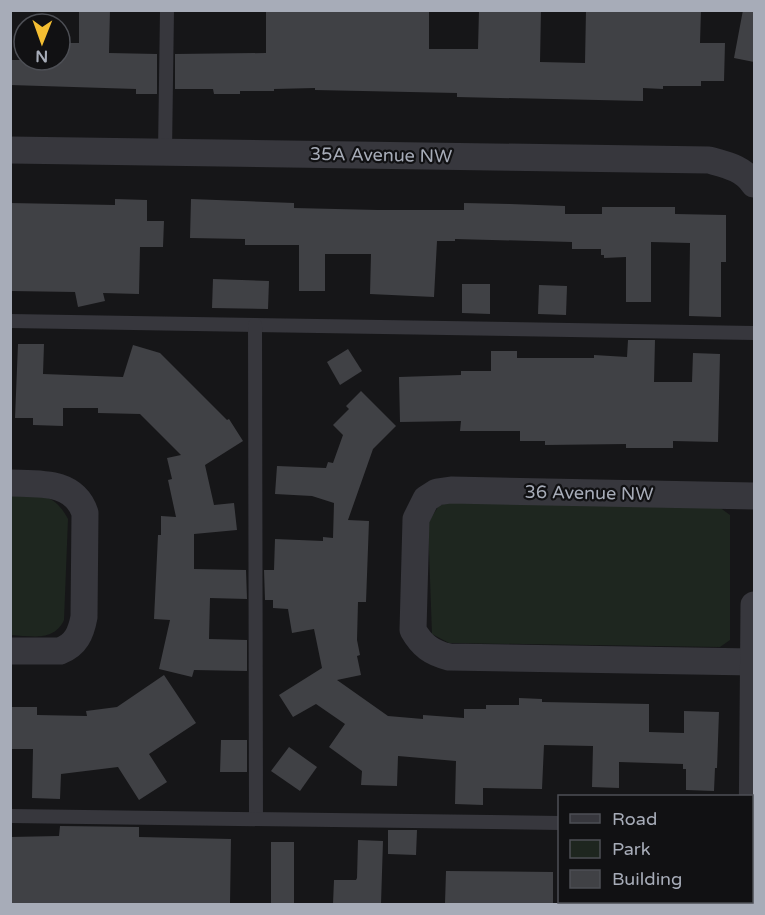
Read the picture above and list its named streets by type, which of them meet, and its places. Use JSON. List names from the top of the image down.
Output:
{
  "streets": {
    "street": ["35A Avenue NW", "36 Avenue NW"]
  },
  "legend": ["Road", "Park", "Building"],
  "north": "bottom"
}
